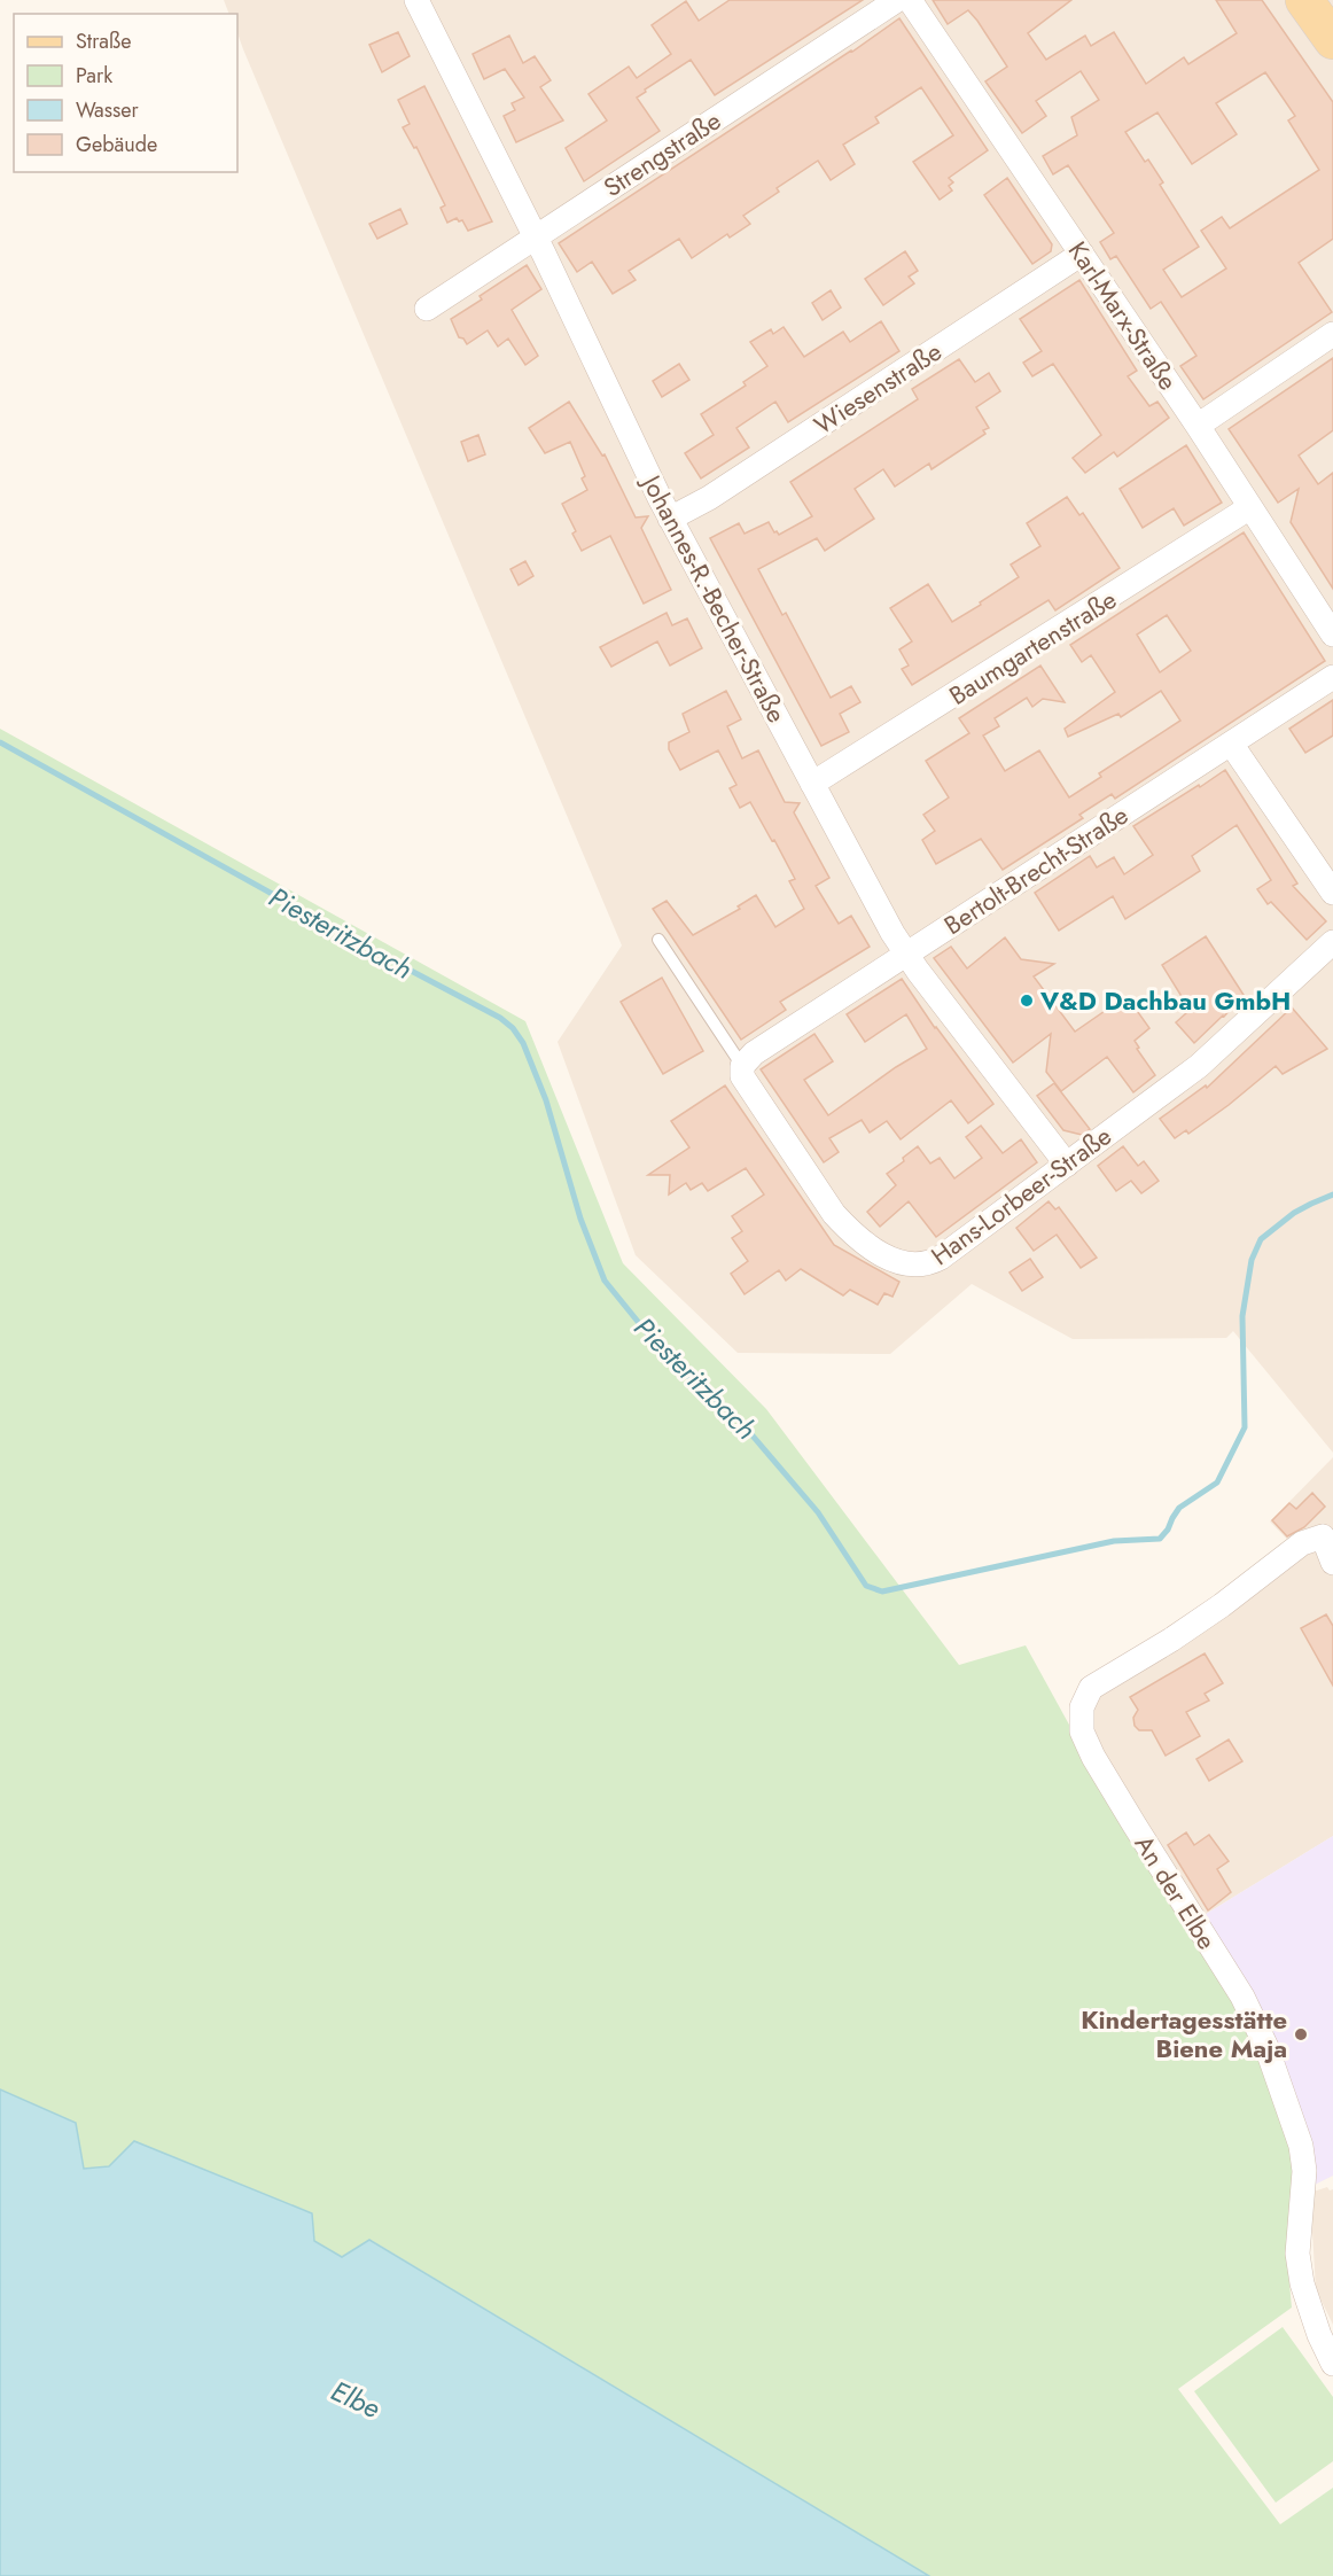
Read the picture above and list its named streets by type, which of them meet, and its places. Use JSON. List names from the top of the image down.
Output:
{
  "streets": {
    "street": [
      "Strengstraße",
      "Karl-Marx-Straße",
      "Wiesenstraße",
      "Johannes-R.-Becher-Straße",
      "Baumgartenstraße",
      "Bertolt-Brecht-Straße",
      "Hans-Lorbeer-Straße",
      "An der Elbe"
    ]
  },
  "crossings": [
    ["Strengstraße", "Johannes-R.-Becher-Straße"],
    ["Karl-Marx-Straße", "Wiesenstraße"],
    ["Karl-Marx-Straße", "Baumgartenstraße"],
    ["Wiesenstraße", "Johannes-R.-Becher-Straße"],
    ["Johannes-R.-Becher-Straße", "Baumgartenstraße"],
    ["Johannes-R.-Becher-Straße", "Bertolt-Brecht-Straße"],
    ["Johannes-R.-Becher-Straße", "Hans-Lorbeer-Straße"],
    ["Bertolt-Brecht-Straße", "Hans-Lorbeer-Straße"]
  ],
  "water": ["Piesteritzbach", "Elbe"],
  "places": ["V&D Dachbau GmbH", "Kindertagesstätte Biene Maja"],
  "legend": [
    "Straße",
    "Park",
    "Wasser",
    "Gebäude"
  ]
}
